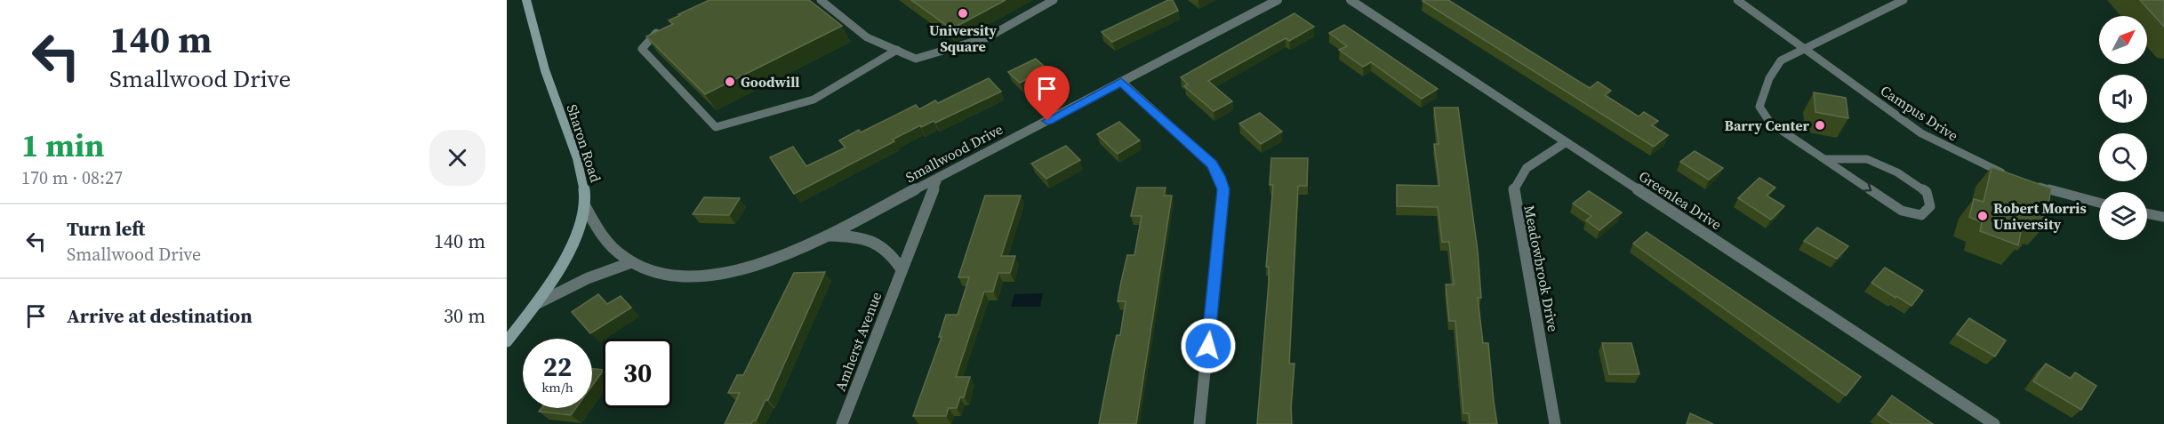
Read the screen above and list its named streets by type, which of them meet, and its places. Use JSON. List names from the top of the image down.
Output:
{
  "streets": {
    "street": [
      "Sharon Road",
      "Smallwood Drive",
      "Greenlea Drive",
      "Meadowbrook Drive",
      "Amherst Avenue"
    ],
    "lane": ["Campus Drive"]
  },
  "crossings": [
    ["Sharon Road", "Smallwood Drive"],
    ["Smallwood Drive", "Amherst Avenue"],
    ["Greenlea Drive", "Meadowbrook Drive"]
  ],
  "places": [
    "University Square",
    "Goodwill",
    "Barry Center",
    "Robert Morris University"
  ],
  "north": "top right",
  "page": {
    "turn": ["140 m", "Smallwood Drive"],
    "heading": ["1 min", "170 m · 08:27"],
    "list": [
      {
        "name": "Turn left",
        "note": "Smallwood Drive",
        "value": "140 m"
      },
      {
        "name": "Arrive at destination",
        "value": "30 m"
      }
    ],
    "speed": "22 km/h",
    "limit": "30"
  }
}
